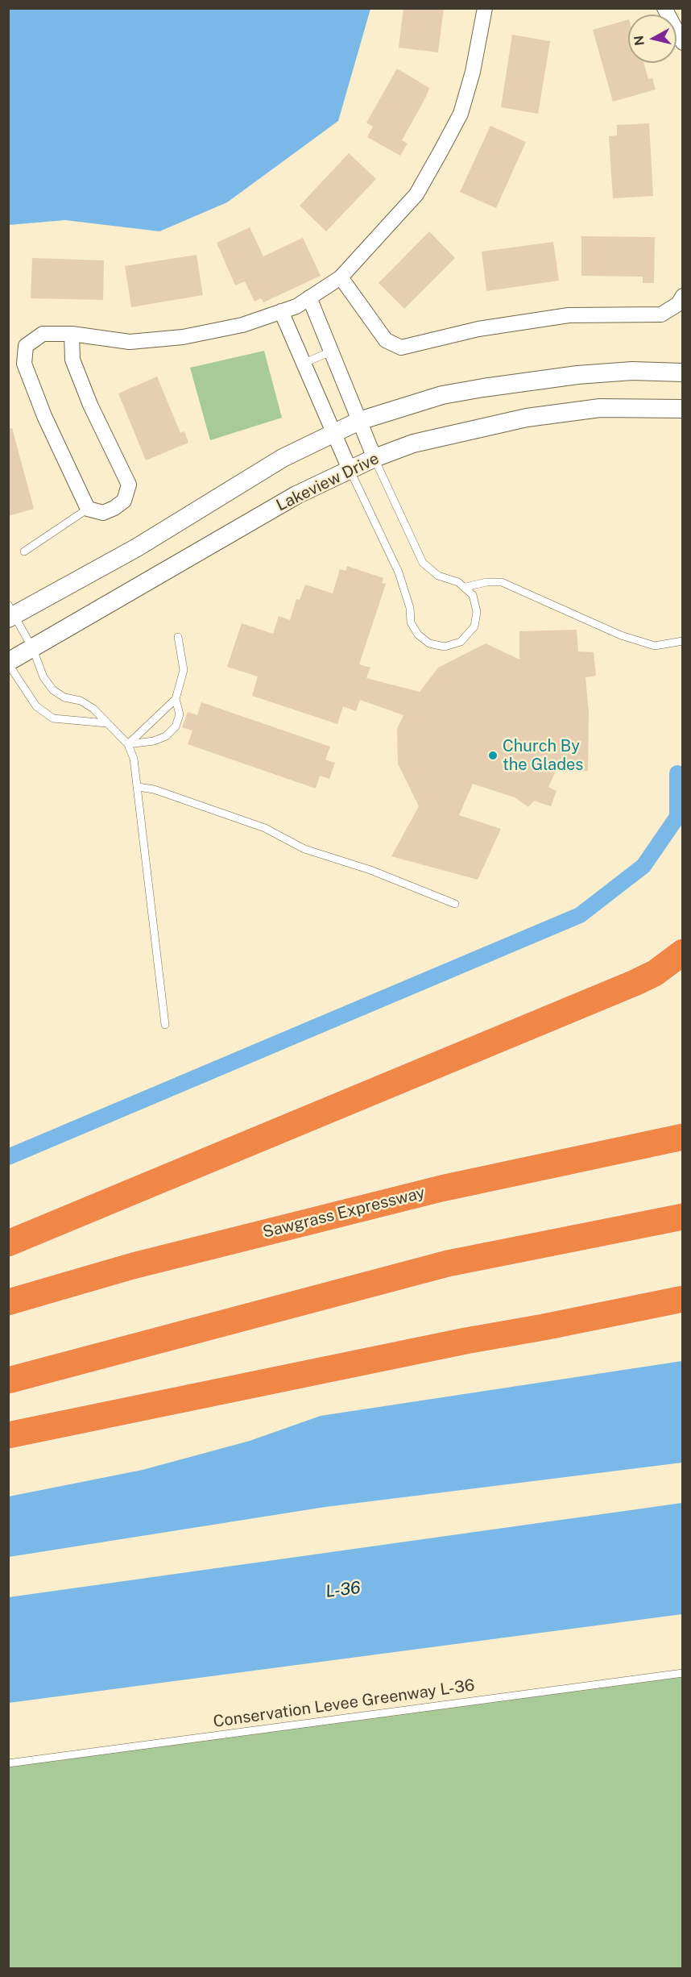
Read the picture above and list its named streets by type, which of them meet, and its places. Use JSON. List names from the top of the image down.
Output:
{
  "streets": {
    "highway": ["Sawgrass Expressway"],
    "street": ["Lakeview Drive"],
    "lane": ["Conservation Levee Greenway L-36"]
  },
  "water": ["L-36"],
  "places": ["Church By the Glades"],
  "north": "left"
}
